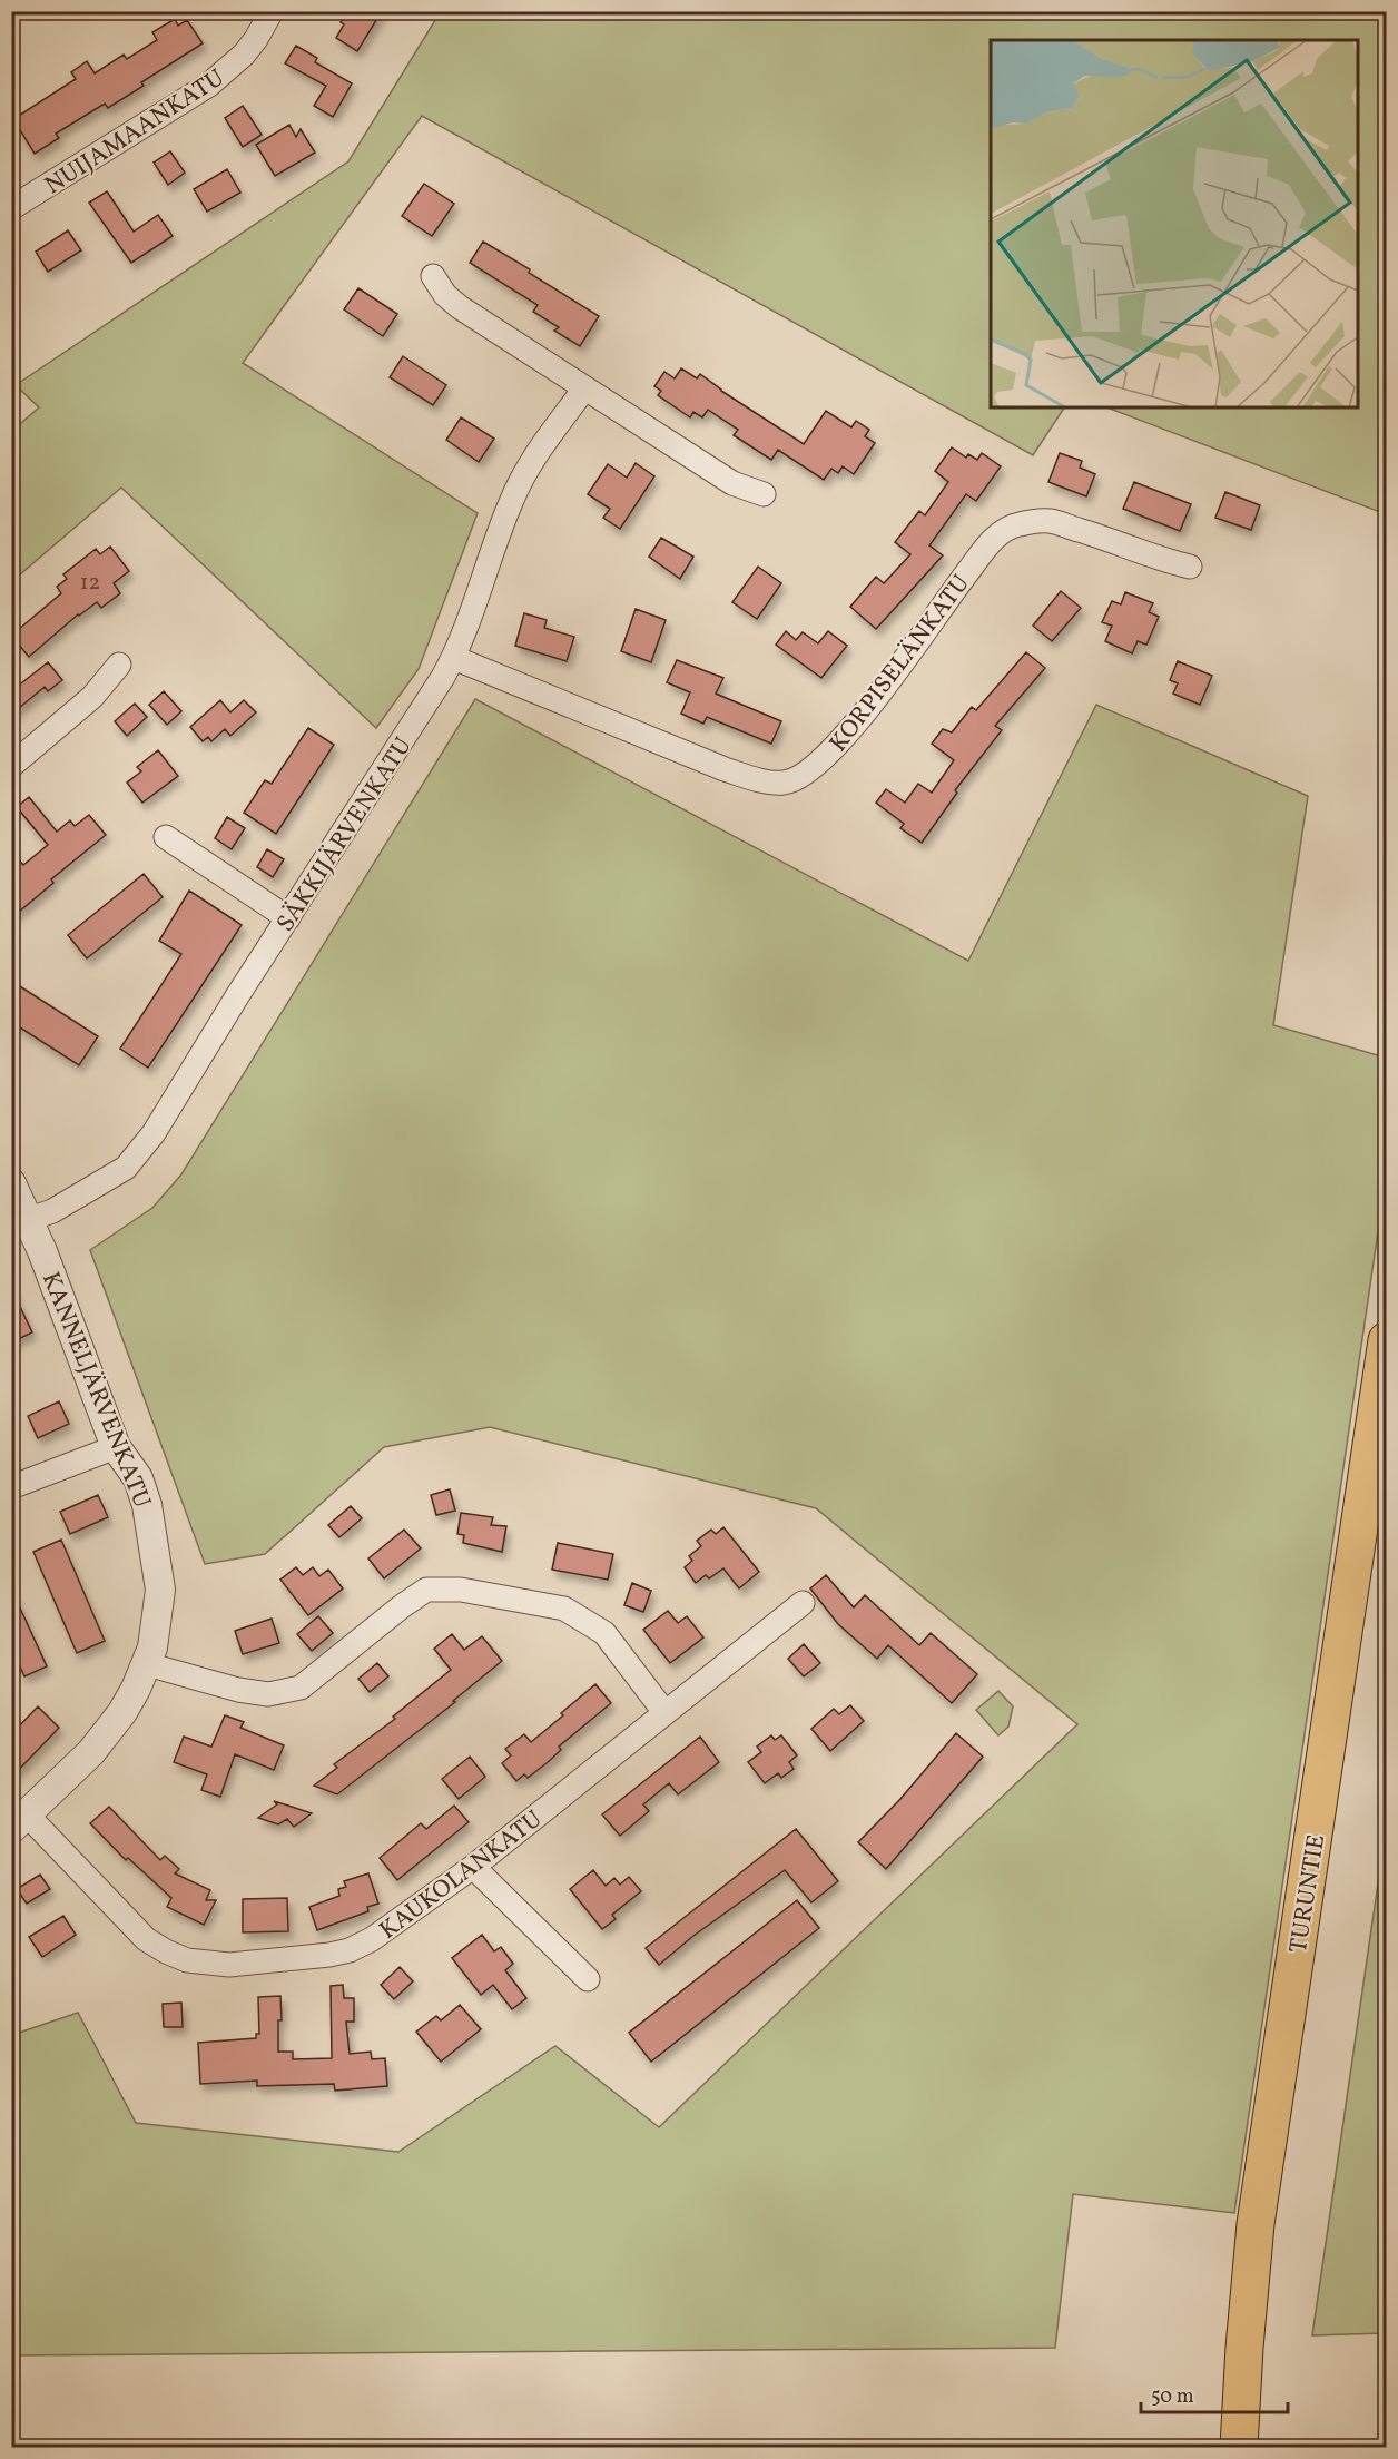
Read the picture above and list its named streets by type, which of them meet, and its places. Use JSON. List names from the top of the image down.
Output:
{
  "streets": {
    "highway": ["TURUNTIE"],
    "street": [
      "NUIJAMAANKATU",
      "KORPISELÄNKATU",
      "SÄKKIJÄRVENKATU",
      "KANNELJÄRVENKATU",
      "KAUKOLANKATU"
    ]
  },
  "crossings": [
    ["KORPISELÄNKATU", "SÄKKIJÄRVENKATU"],
    ["SÄKKIJÄRVENKATU", "KANNELJÄRVENKATU"],
    ["KANNELJÄRVENKATU", "KAUKOLANKATU"]
  ],
  "house_numbers": ["12"],
  "scale_bar": "50 m"
}
